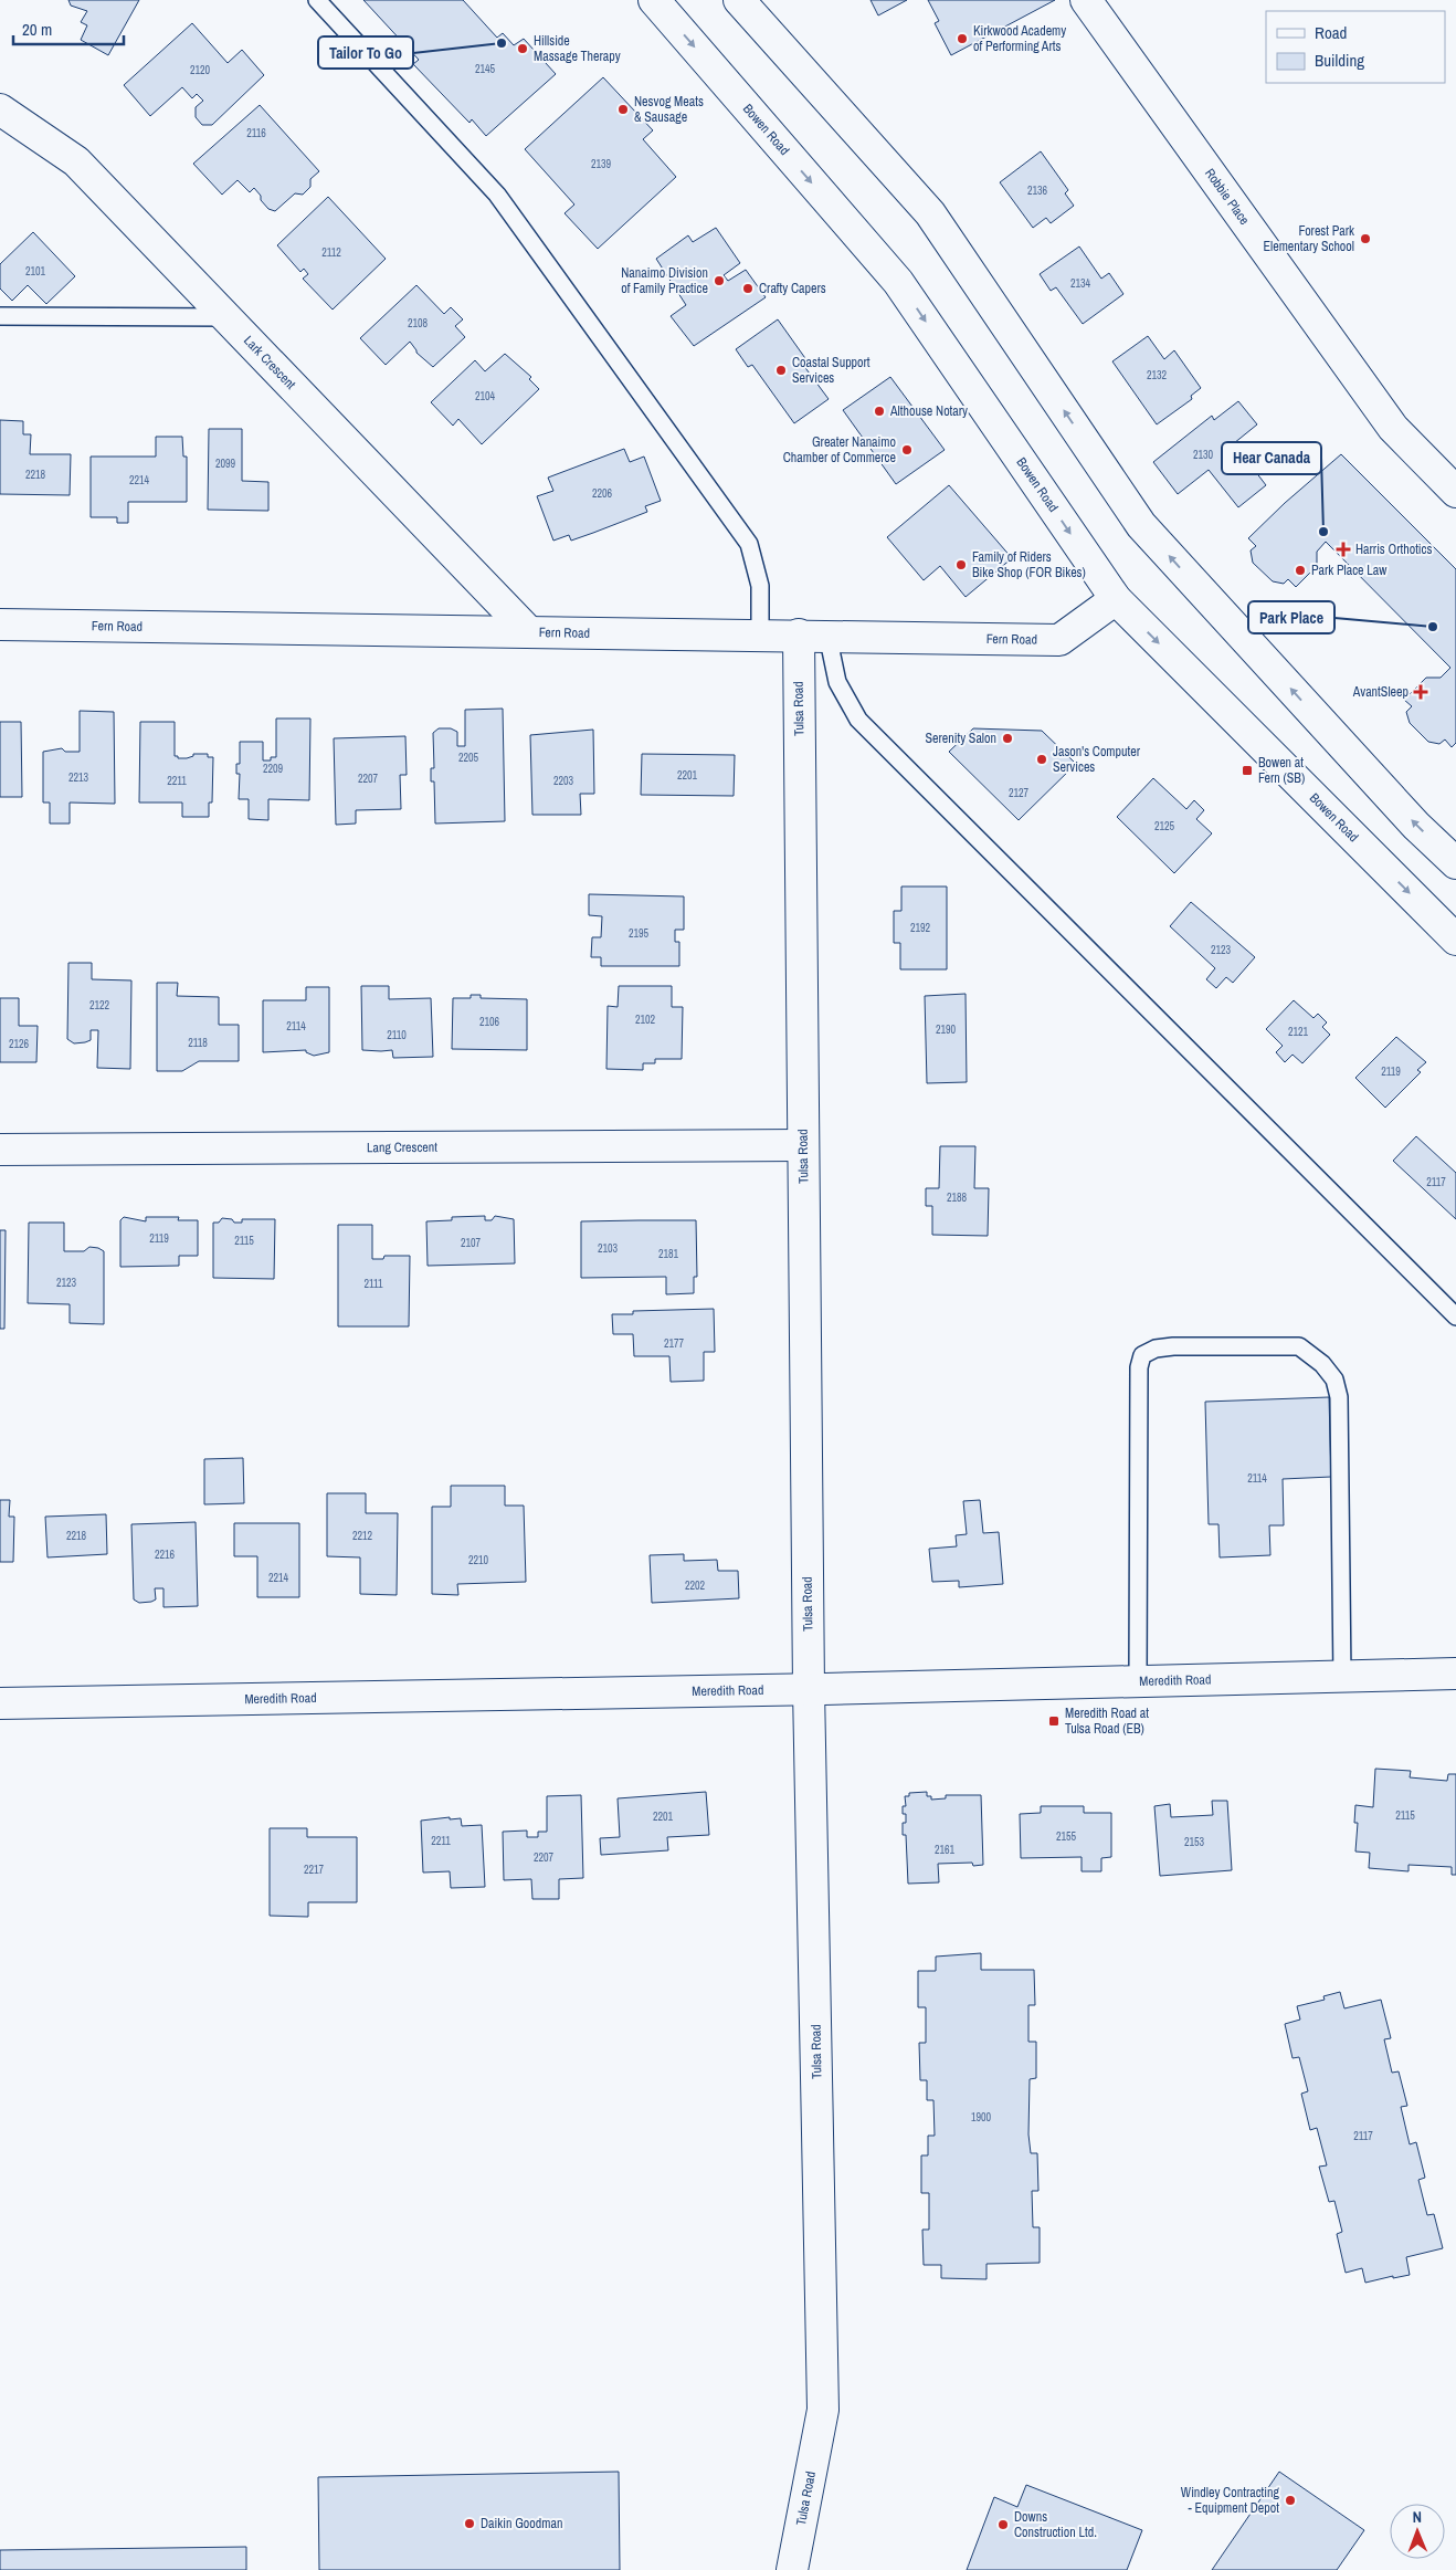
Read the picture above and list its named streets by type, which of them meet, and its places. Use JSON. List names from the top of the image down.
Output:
{
  "streets": {
    "street": [
      "Bowen Road",
      "Robbie Place",
      "Lark Crescent",
      "Fern Road",
      "Tulsa Road",
      "Lang Crescent",
      "Meredith Road"
    ]
  },
  "crossings": [
    ["Bowen Road", "Fern Road"],
    ["Lark Crescent", "Fern Road"],
    ["Fern Road", "Tulsa Road"],
    ["Tulsa Road", "Lang Crescent"],
    ["Tulsa Road", "Meredith Road"]
  ],
  "places": {
    "other": [
      "Kirkwood Academy of Performing Arts",
      "Tailor To Go",
      "Hillside Massage Therapy",
      "Nesvog Meats & Sausage",
      "Forest Park Elementary School",
      "Nanaimo Division of Family Practice",
      "Crafty Capers",
      "Coastal Support Services",
      "Althouse Notary",
      "Greater Nanaimo Chamber of Commerce",
      "Hear Canada",
      "Family of Riders Bike Shop (FOR Bikes)",
      "Park Place Law",
      "Park Place",
      "Serenity Salon",
      "Jason's Computer Services",
      "Windley Contracting - Equipment Depot",
      "Daikin Goodman",
      "Downs Construction Ltd."
    ],
    "health": ["Harris Orthotics", "AvantSleep"],
    "transit": ["Bowen at Fern (SB)", "Meredith Road at Tulsa Road (EB)"]
  },
  "house_numbers": [
    "2145",
    "2120",
    "2116",
    "2139",
    "2136",
    "2112",
    "2101",
    "2134",
    "2108",
    "2132",
    "2104",
    "2130",
    "2099",
    "2218",
    "2214",
    "2206",
    "2205",
    "2209",
    "2201",
    "2213",
    "2207",
    "2211",
    "2203",
    "2127",
    "2125",
    "2192",
    "2195",
    "2123",
    "2122",
    "2102",
    "2106",
    "2114",
    "2190",
    "2121",
    "2110",
    "2118",
    "2126",
    "2119",
    "2117",
    "2188",
    "2119",
    "2115",
    "2107",
    "2103",
    "2181",
    "2123",
    "2111",
    "2177",
    "2114",
    "2218",
    "2212",
    "2216",
    "2210",
    "2214",
    "2202",
    "2115",
    "2201",
    "2155",
    "2211",
    "2153",
    "2161",
    "2207",
    "2217",
    "1900",
    "2117"
  ],
  "legend": ["Road", "Building"],
  "scale_bar": "20 m",
  "north": "top"
}
